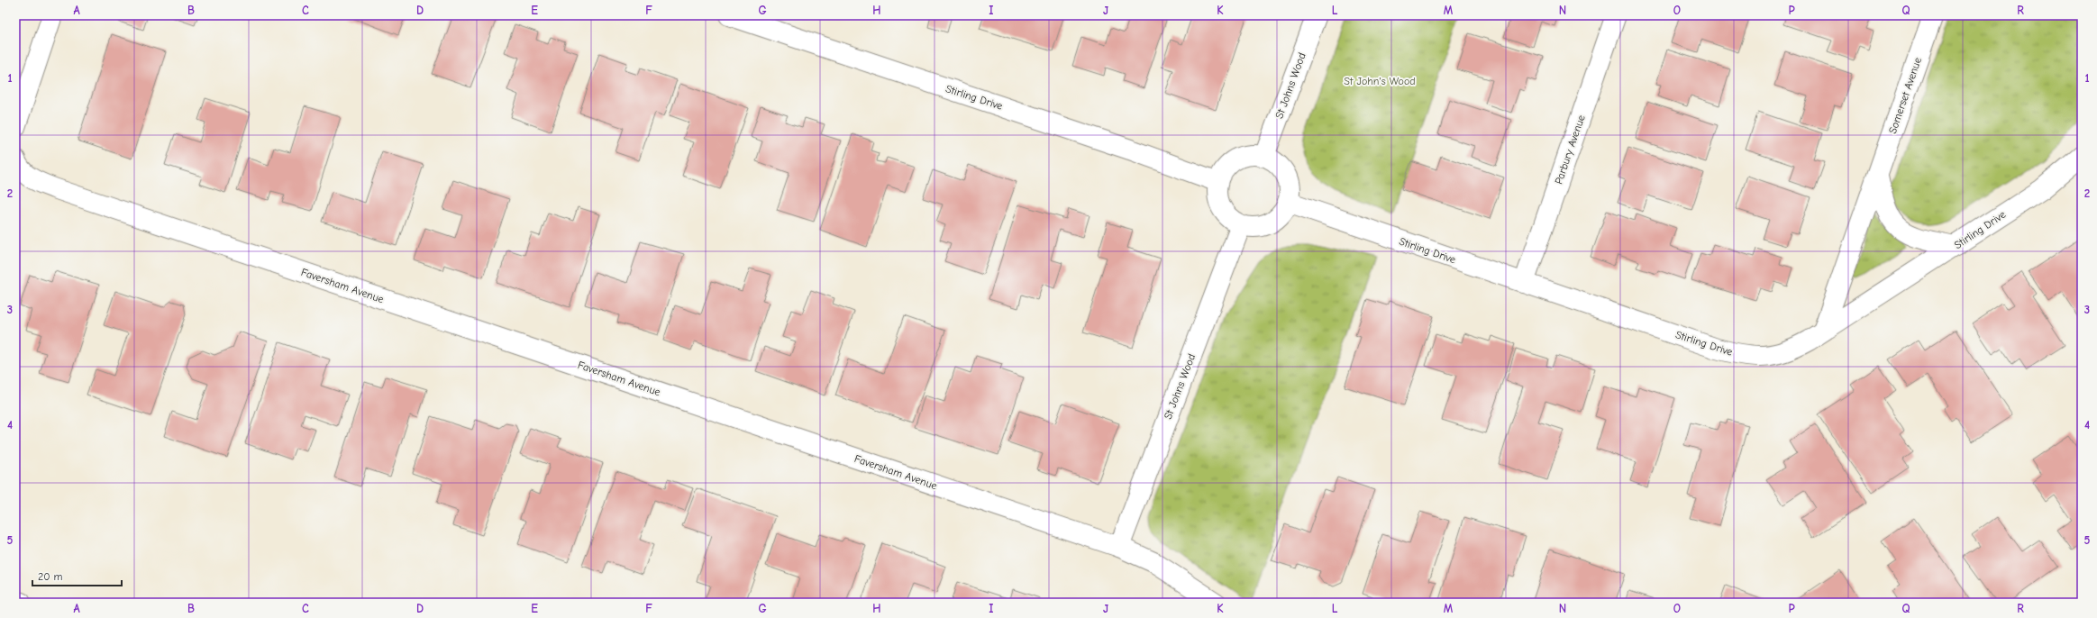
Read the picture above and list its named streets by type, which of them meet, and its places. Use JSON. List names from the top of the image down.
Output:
{
  "streets": {
    "street": [
      "St Johns Wood",
      "Somerset Avenue",
      "Stirling Drive",
      "Parbury Avenue",
      "Faversham Avenue"
    ]
  },
  "crossings": [
    ["St Johns Wood", "Stirling Drive"],
    ["St Johns Wood", "Faversham Avenue"],
    ["Somerset Avenue", "Stirling Drive"],
    ["Stirling Drive", "Parbury Avenue"]
  ],
  "parks": ["St John's Wood"],
  "scale_bar": "20 m",
  "grid": {
    "columns": [
      "A",
      "B",
      "C",
      "D",
      "E",
      "F",
      "G",
      "H",
      "I",
      "J",
      "K",
      "L",
      "M",
      "N",
      "O",
      "P",
      "Q",
      "R"
    ],
    "rows": [
      "1",
      "2",
      "3",
      "4",
      "5"
    ]
  }
}
